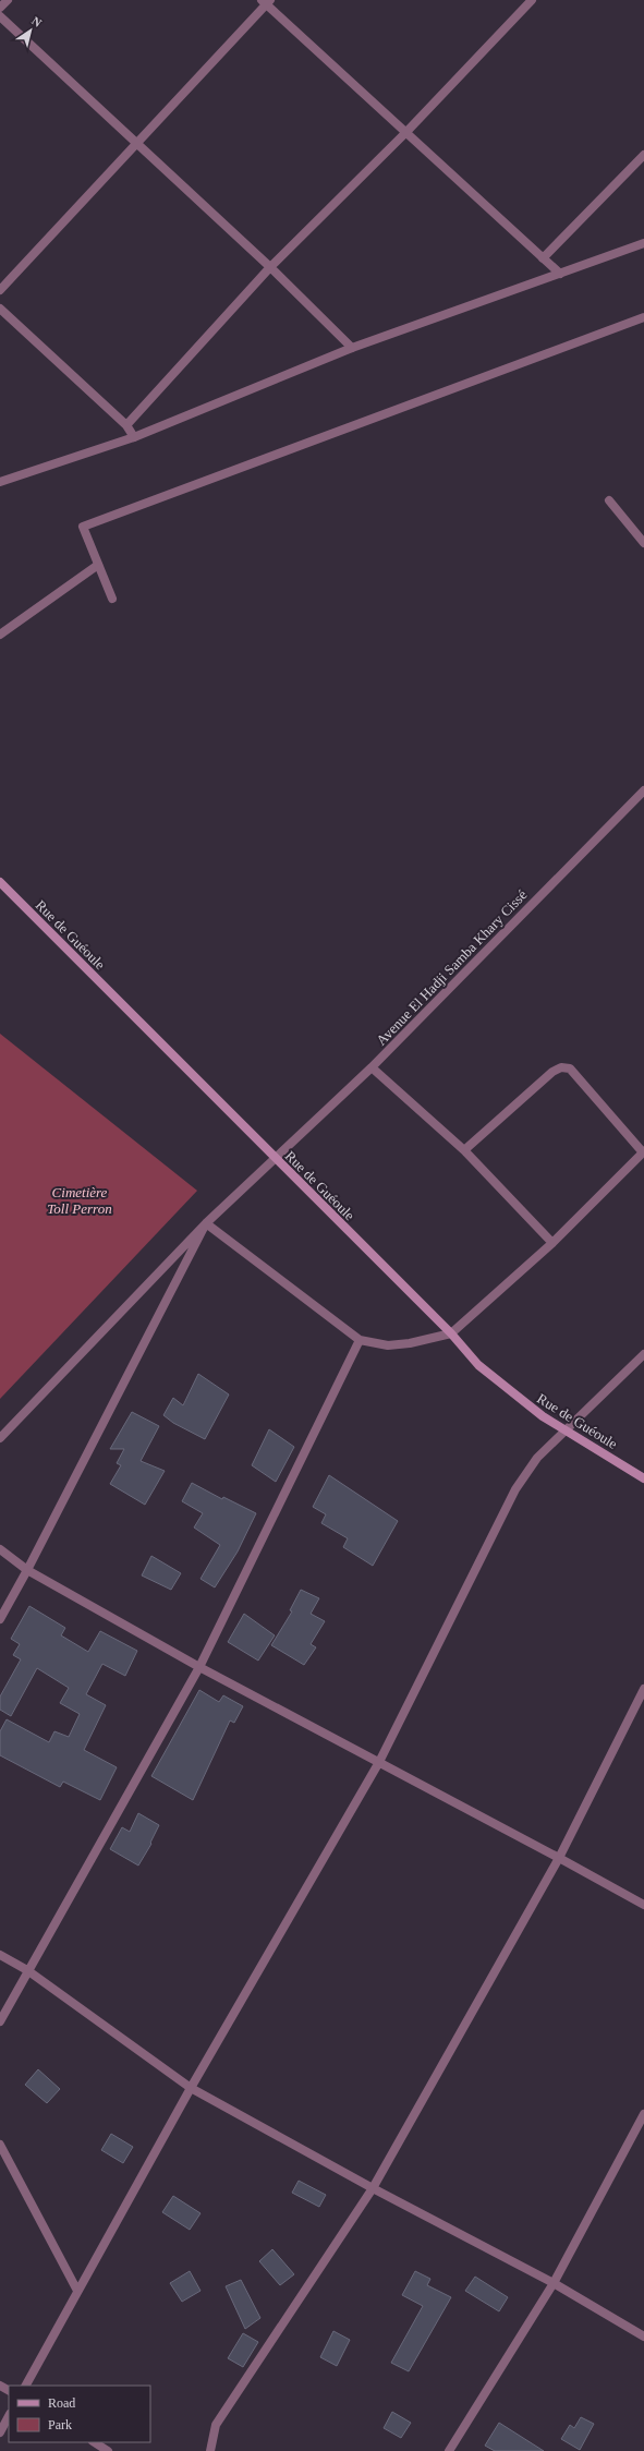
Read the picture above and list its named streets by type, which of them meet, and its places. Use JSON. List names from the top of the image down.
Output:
{
  "streets": {
    "main road": ["Rue de Guéoule"],
    "street": ["Avenue El Hadji Samba Khary Cissé"]
  },
  "crossings": [
    ["Rue de Guéoule", "Avenue El Hadji Samba Khary Cissé"]
  ],
  "parks": ["Cimetière Toll Perron"],
  "legend": ["Road", "Park"],
  "north": "top right"
}
